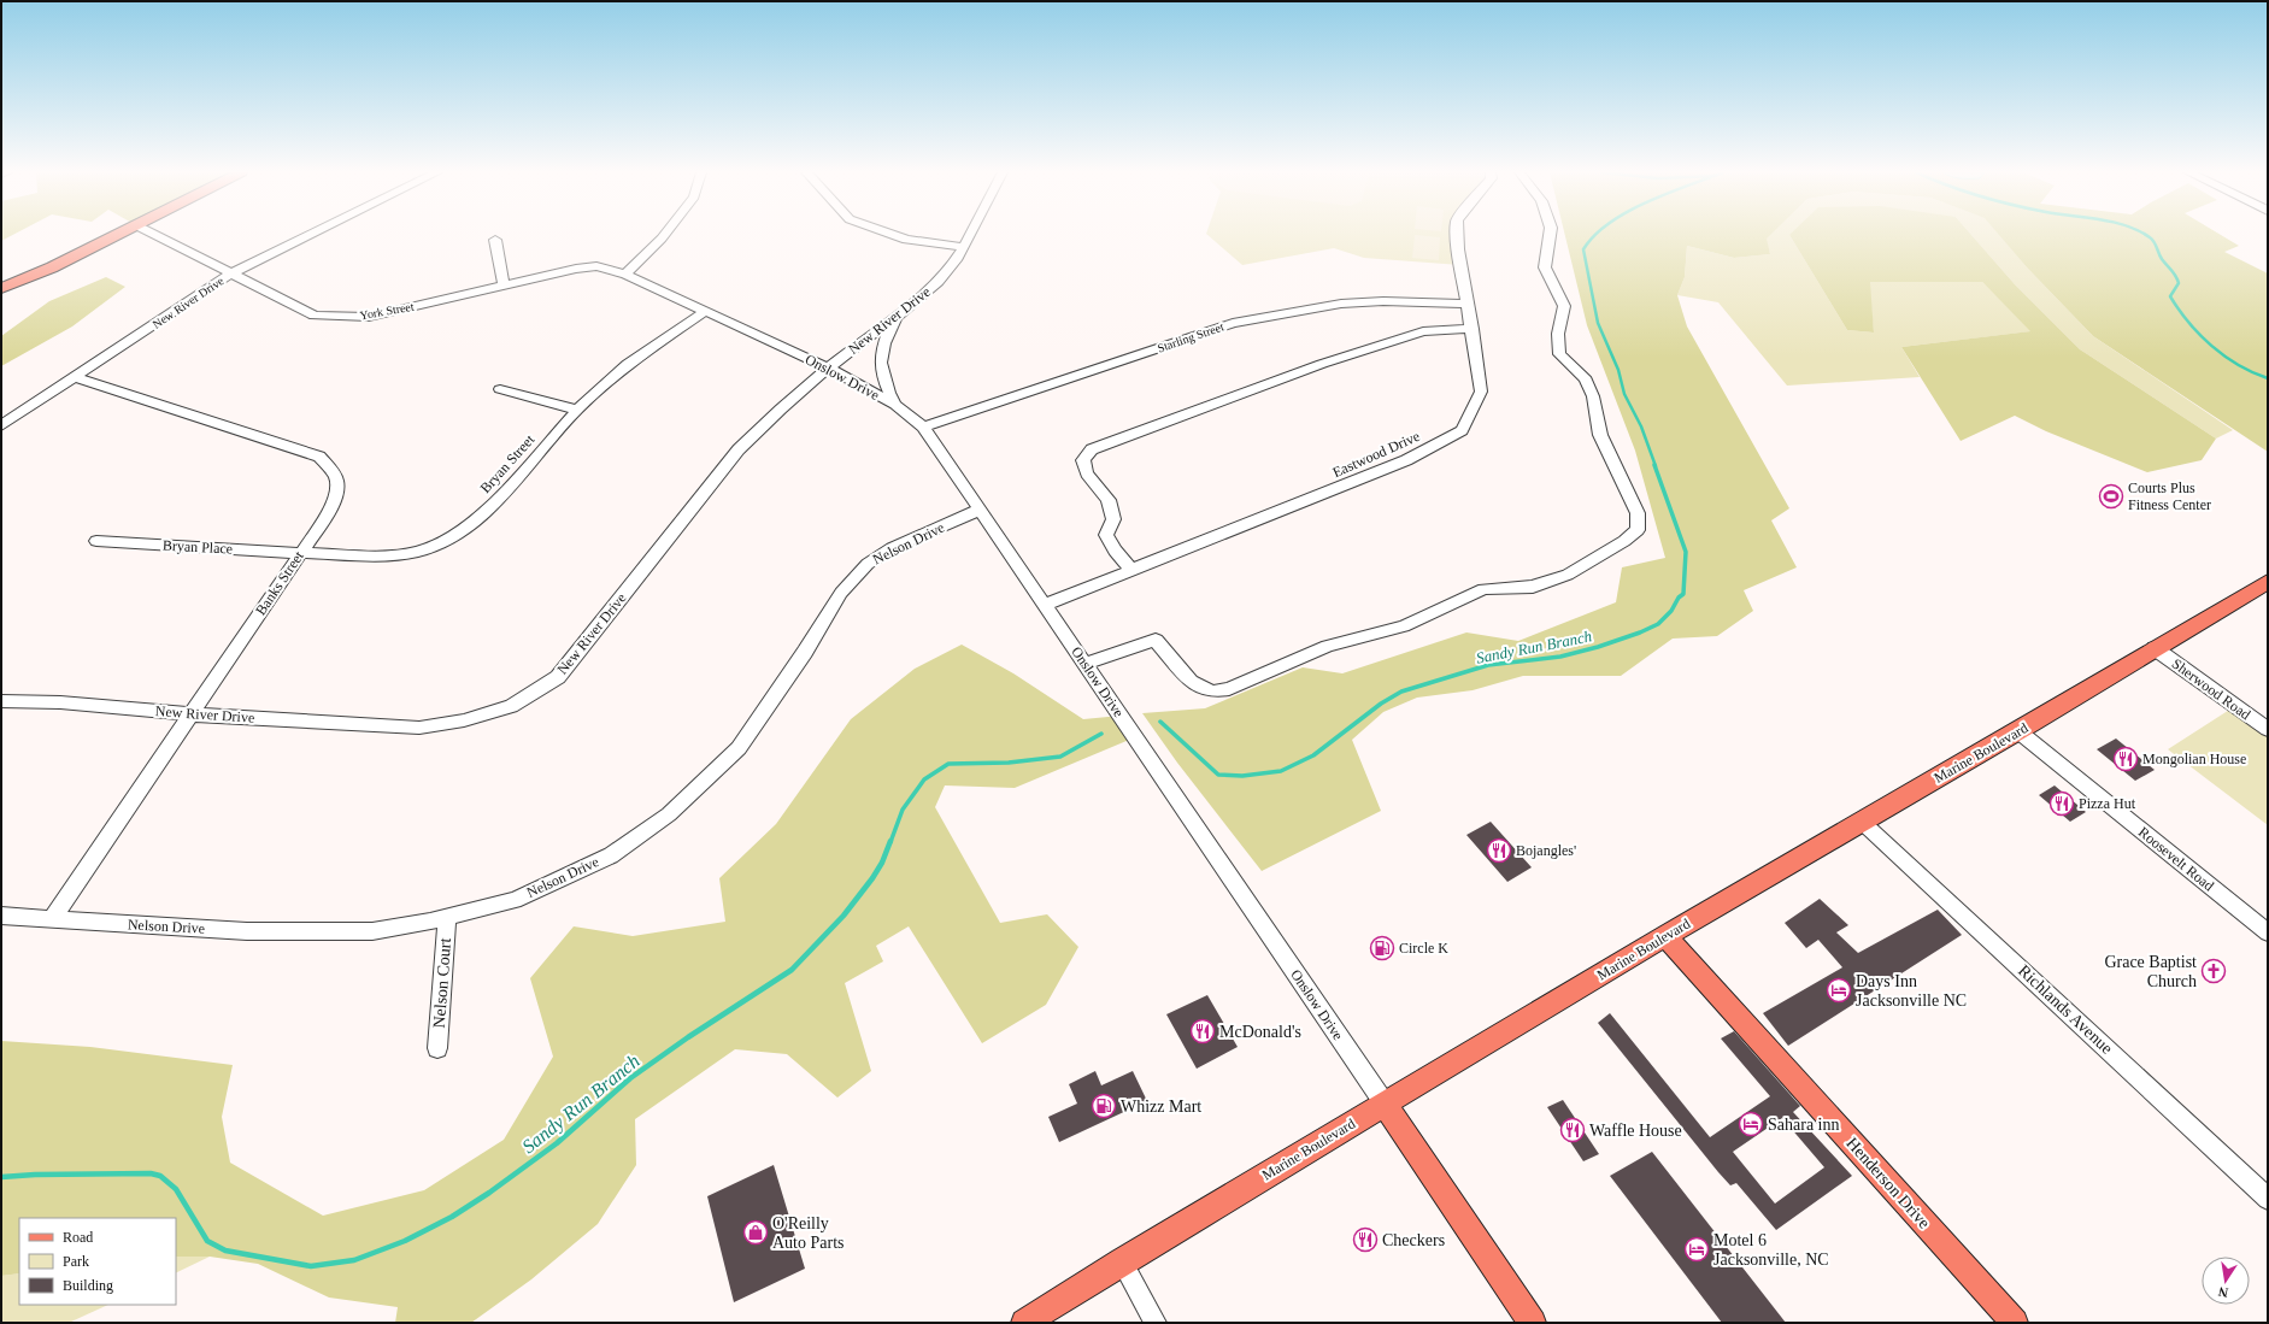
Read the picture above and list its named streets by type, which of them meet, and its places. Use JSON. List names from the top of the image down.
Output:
{
  "streets": {
    "main road": ["Onslow Drive", "Marine Boulevard", "Henderson Drive"],
    "street": [
      "New River Drive",
      "York Street",
      "Starling Street",
      "Eastwood Drive",
      "Bryan Street",
      "Nelson Drive",
      "Bryan Place",
      "Banks Street",
      "Sherwood Road",
      "Roosevelt Road",
      "Nelson Court",
      "Richlands Avenue"
    ]
  },
  "crossings": [
    ["New River Drive", "York Street"],
    ["New River Drive", "Onslow Drive"],
    ["New River Drive", "Banks Street"],
    ["York Street", "Onslow Drive"],
    ["Starling Street", "Onslow Drive"],
    ["Starling Street", "Eastwood Drive"],
    ["Onslow Drive", "Eastwood Drive"],
    ["Onslow Drive", "Bryan Street"],
    ["Onslow Drive", "Nelson Drive"],
    ["Onslow Drive", "Marine Boulevard"],
    ["Bryan Street", "Bryan Place"],
    ["Bryan Street", "Banks Street"],
    ["Nelson Drive", "Banks Street"],
    ["Nelson Drive", "Nelson Court"],
    ["Bryan Place", "Banks Street"],
    ["Sherwood Road", "Marine Boulevard"],
    ["Marine Boulevard", "Roosevelt Road"],
    ["Marine Boulevard", "Richlands Avenue"],
    ["Marine Boulevard", "Henderson Drive"]
  ],
  "water": ["Sandy Run Branch"],
  "places": {
    "sports": ["Courts Plus Fitness Center"],
    "restaurant": [
      "Mongolian House",
      "Pizza Hut",
      "Bojangles'",
      "McDonald's",
      "Waffle House",
      "Checkers"
    ],
    "fuel station": ["Circle K", "Whizz Mart"],
    "church": ["Grace Baptist Church"],
    "hotel": ["Days Inn Jacksonville NC", "Sahara inn", "Motel 6 Jacksonville, NC"],
    "shop": ["O'Reilly Auto Parts"]
  },
  "legend": ["Road", "Park", "Building"],
  "north": "bottom"
}
